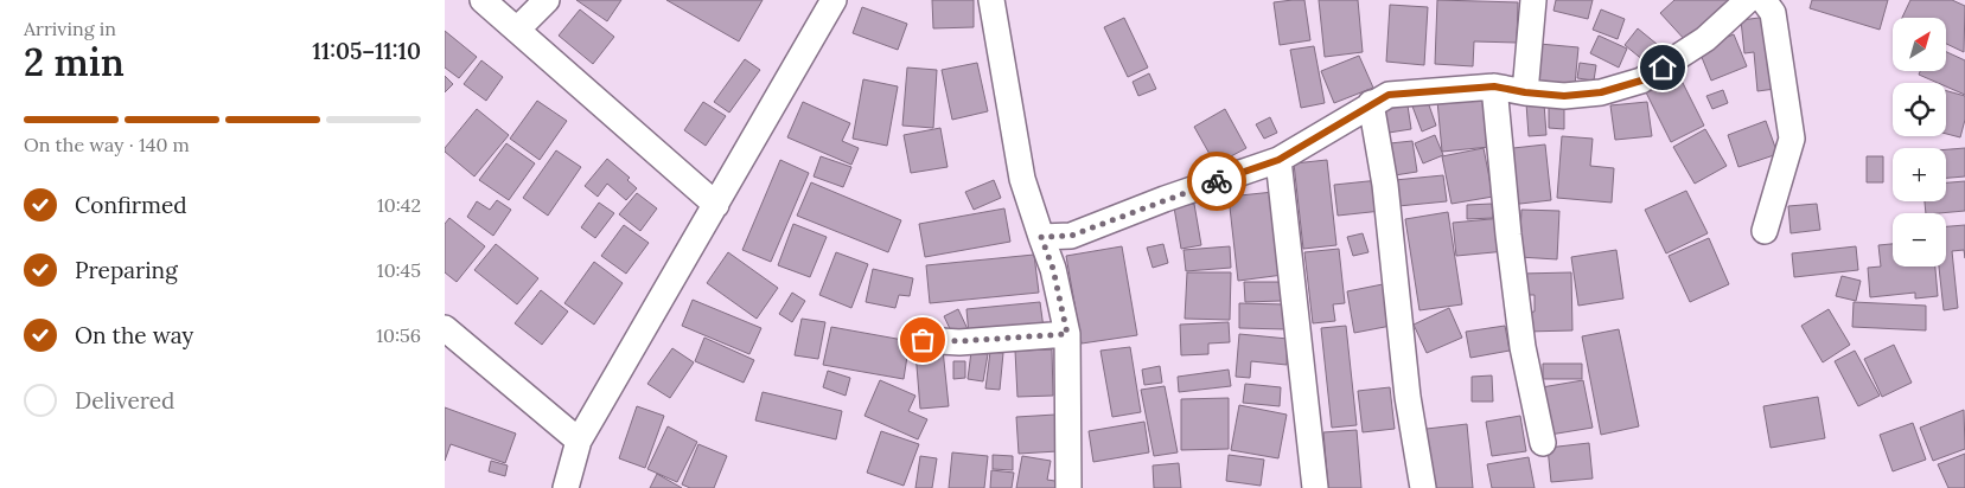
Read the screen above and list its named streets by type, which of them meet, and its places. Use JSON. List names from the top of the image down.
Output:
{
  "north": "top right",
  "page": {
    "heading": ["2 min", "Arriving in", "11:05–11:10"],
    "map_buttons": ["+", "−"],
    "bar": "On the way · 140 m",
    "list": [
      ["Confirmed", "10:42"],
      ["Preparing", "10:45"],
      ["On the way", "10:56"],
      "Delivered"
    ]
  }
}
